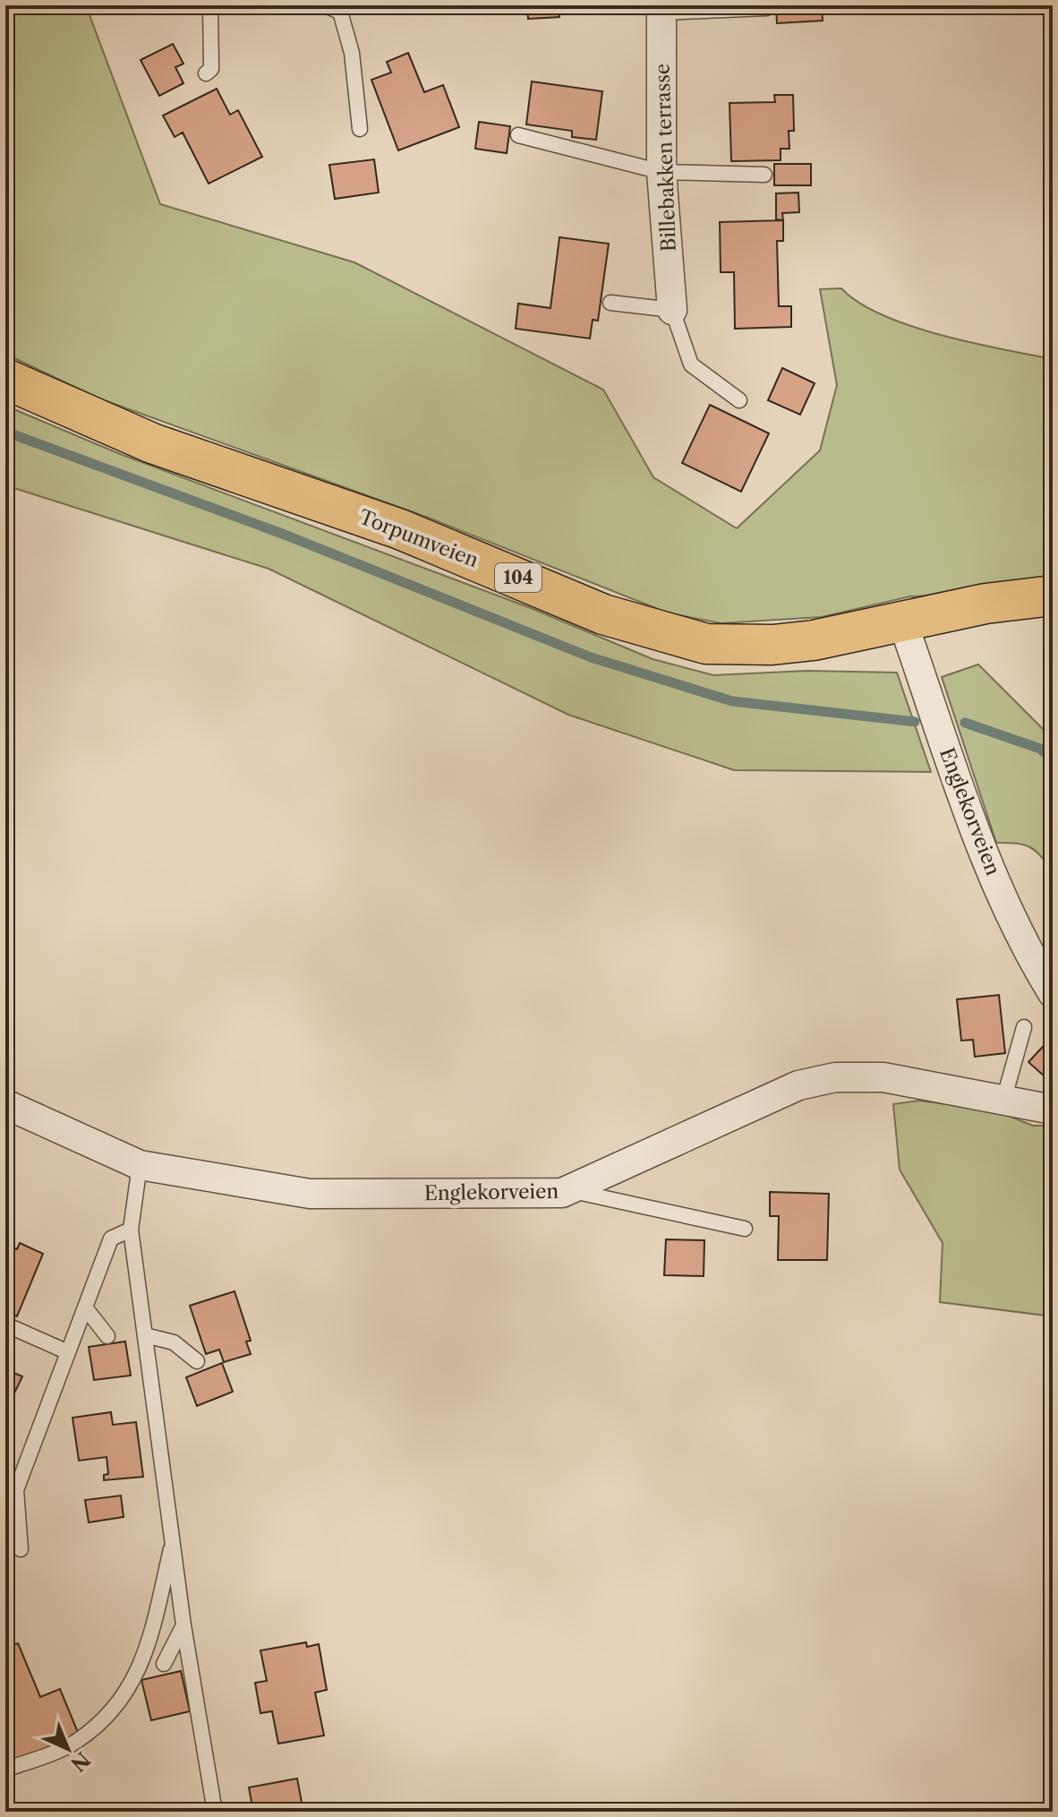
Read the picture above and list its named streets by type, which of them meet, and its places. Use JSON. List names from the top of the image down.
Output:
{
  "streets": {
    "main road": ["Torpumveien", "104"],
    "street": ["Billebakken terrasse", "Englekorveien"]
  },
  "crossings": [
    ["Torpumveien", "Englekorveien"]
  ],
  "north": "bottom right"
}
